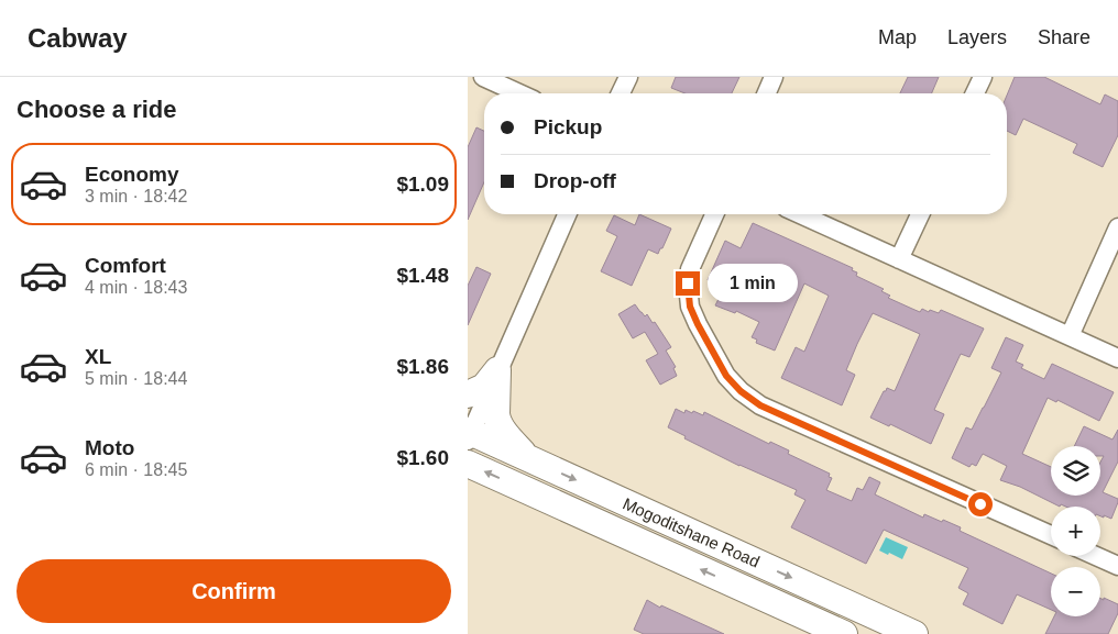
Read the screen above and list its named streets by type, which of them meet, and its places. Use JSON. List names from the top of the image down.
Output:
{
  "streets": {
    "main road": ["Mogoditshane Road"]
  },
  "page": {
    "header": "Cabway",
    "nav": ["Map", "Layers", "Share"],
    "heading": "Choose a ride",
    "banner": ["Pickup", "Drop-off"],
    "list": [
      {
        "name": "Economy",
        "note": "3 min · 18:42",
        "value": "$1.09"
      },
      {
        "name": "Comfort",
        "note": "4 min · 18:43",
        "value": "$1.48"
      },
      {
        "name": "XL",
        "note": "5 min · 18:44",
        "value": "$1.86"
      },
      {
        "name": "Moto",
        "note": "6 min · 18:45",
        "value": "$1.60"
      }
    ],
    "bubble": "1 min",
    "map_buttons": ["+", "−"],
    "buttons": "Confirm"
  }
}
